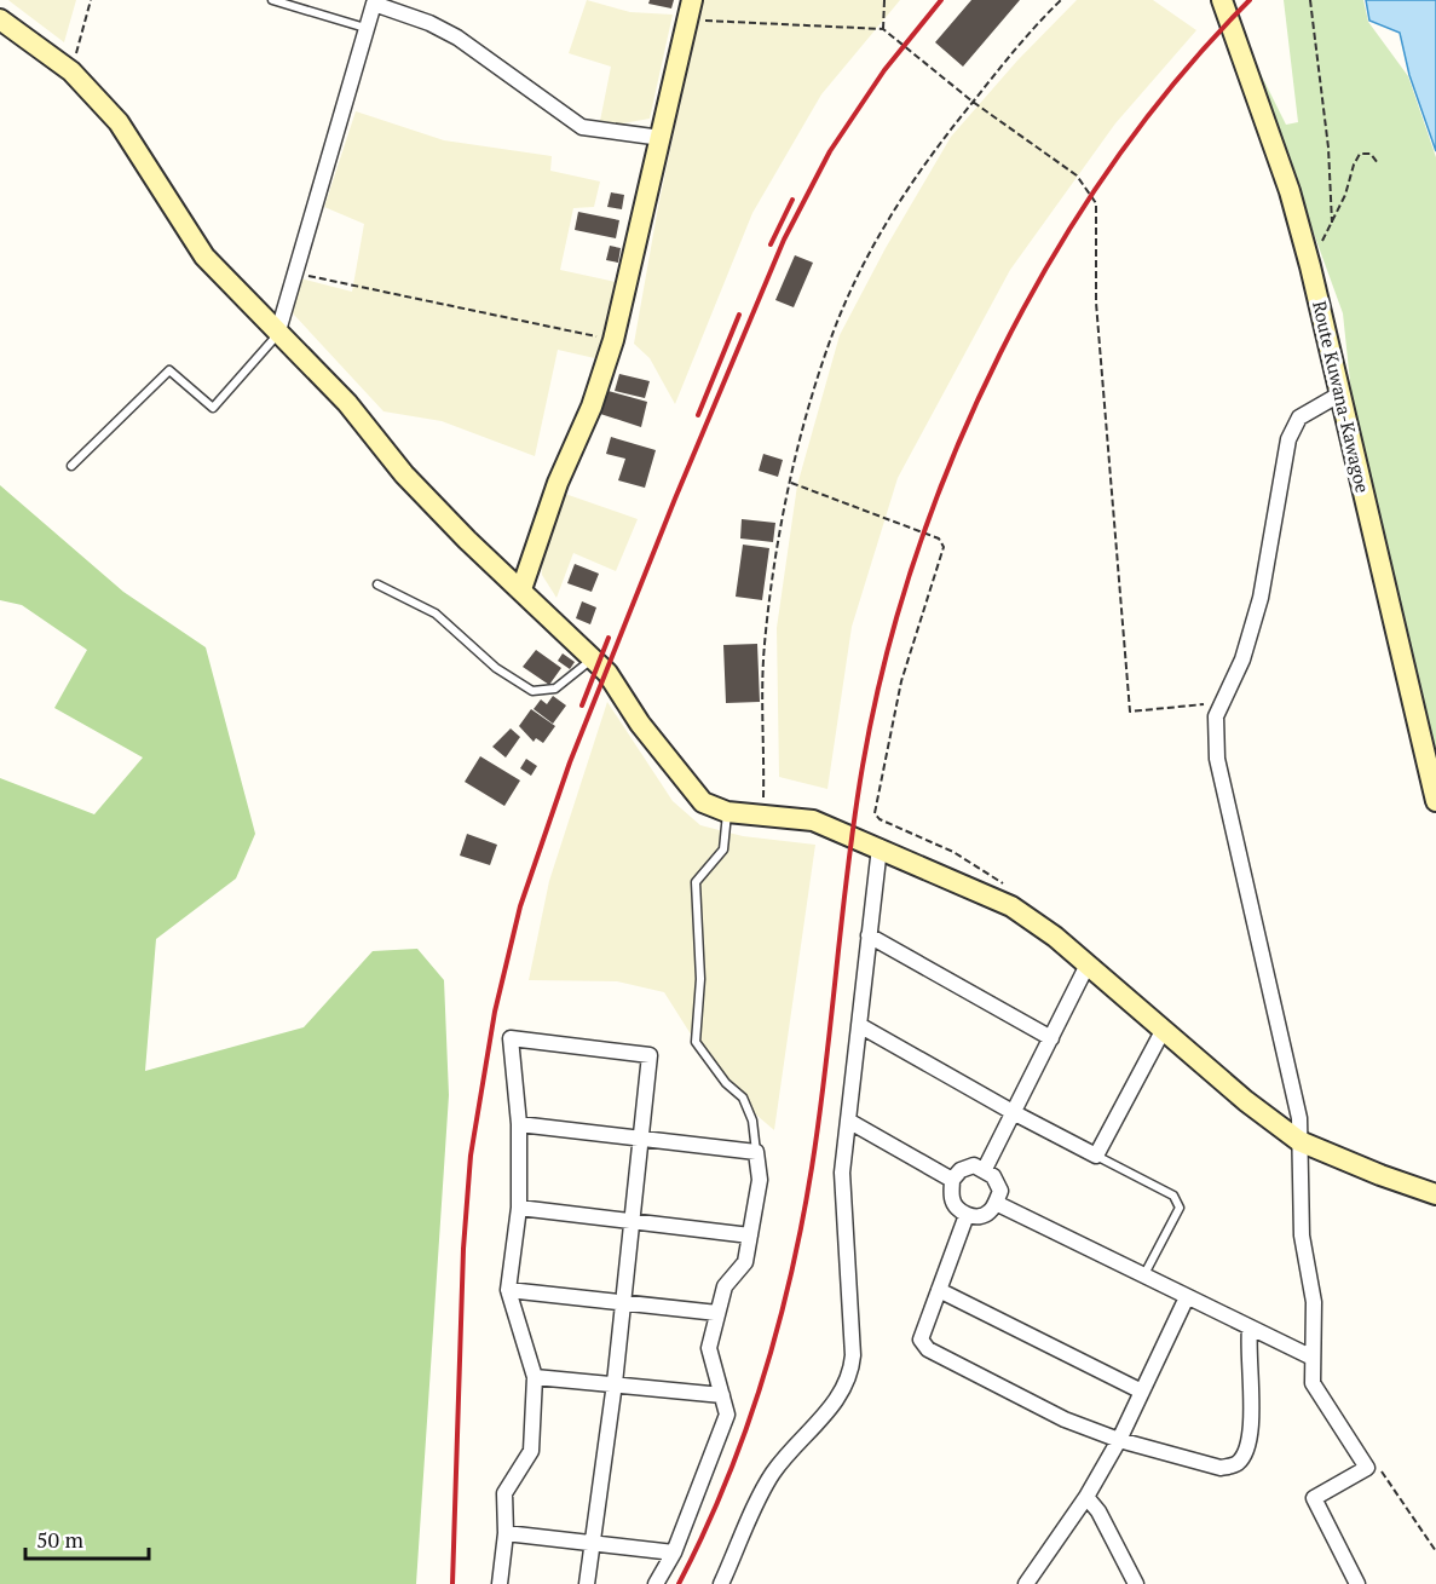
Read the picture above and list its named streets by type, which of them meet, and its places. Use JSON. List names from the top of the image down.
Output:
{
  "streets": {
    "street": ["Route Kuwana-Kawagoe"]
  },
  "scale_bar": "50 m"
}
